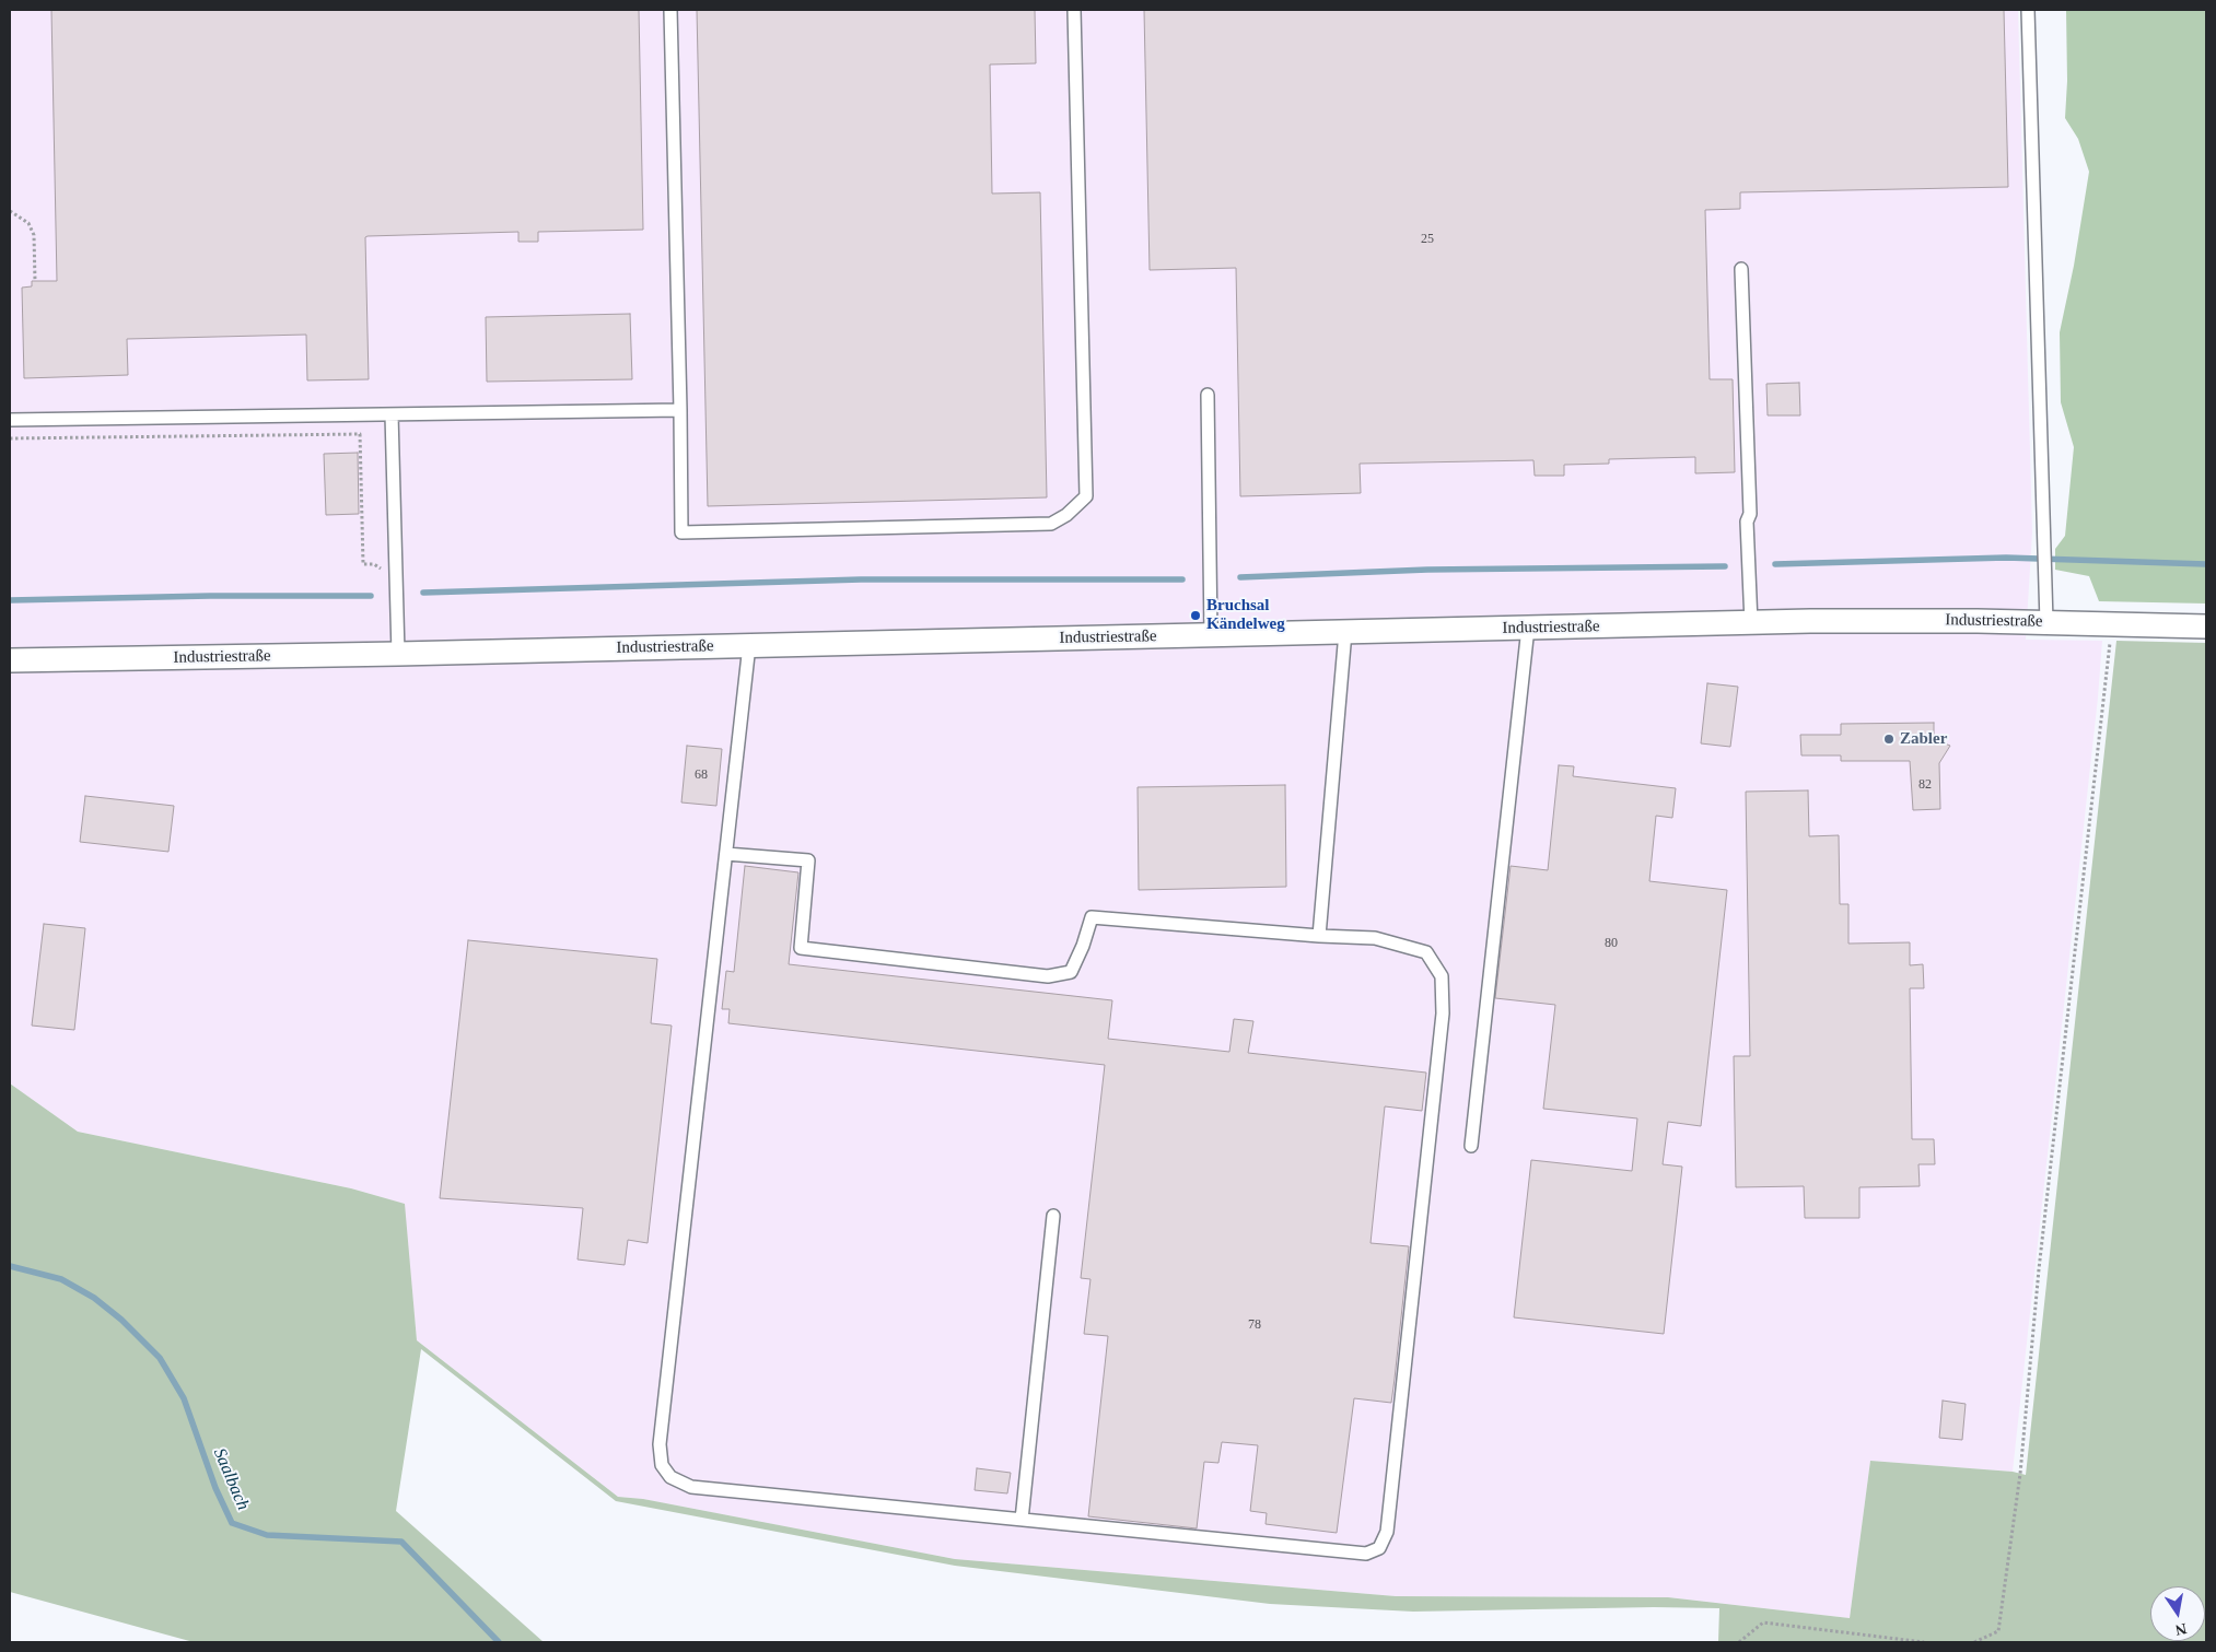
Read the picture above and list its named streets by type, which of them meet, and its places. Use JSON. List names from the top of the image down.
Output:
{
  "streets": {
    "street": ["Industriestraße"]
  },
  "water": ["Saalbach"],
  "places": ["Bruchsal Kändelweg", "Zabler"],
  "house_numbers": [
    "25",
    "68",
    "82",
    "80",
    "78"
  ],
  "north": "bottom"
}
